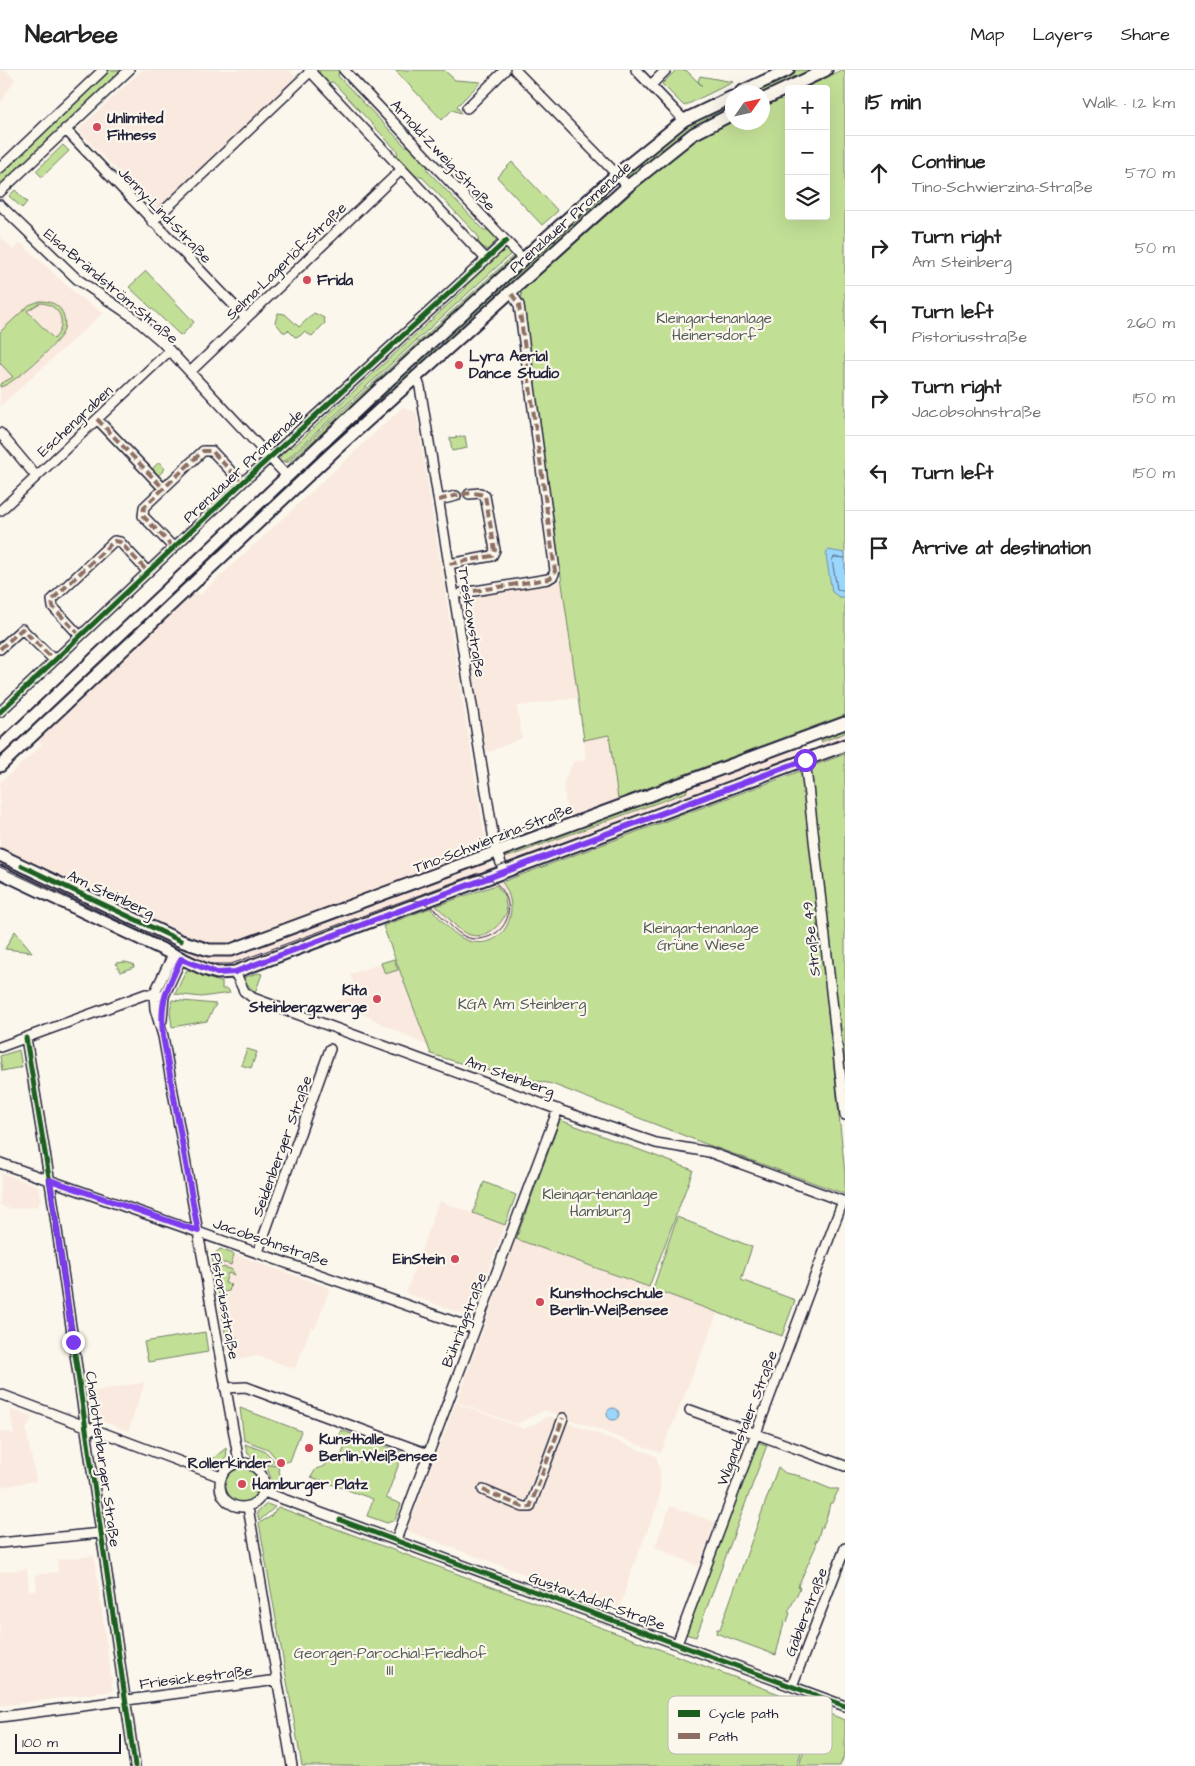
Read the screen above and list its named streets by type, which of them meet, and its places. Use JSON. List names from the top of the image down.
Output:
{
  "streets": {
    "main road": ["Prenzlauer Promenade", "Tino-Schwierzina-Straße", "Am Steinberg"],
    "street": [
      "Arnold-Zweig-Straße",
      "Jenny-Lind-Straße",
      "Selma-Lagerlöf-Straße",
      "Elsa-Brändström-Straße",
      "Eschengraben",
      "Treskowstraße",
      "Straße 49",
      "Seidenberger Straße",
      "Jacobsohnstraße",
      "Pistoriusstraße",
      "Bühringstraße",
      "Wigandstaler Straße",
      "Charlottenburger Straße",
      "Gustav-Adolf-Straße",
      "Gäblerstraße",
      "Friesickestraße"
    ]
  },
  "crossings": [
    ["Arnold-Zweig-Straße", "Prenzlauer Promenade"],
    ["Jenny-Lind-Straße", "Selma-Lagerlöf-Straße"],
    ["Prenzlauer Promenade", "Elsa-Brändström-Straße"],
    ["Prenzlauer Promenade", "Treskowstraße"],
    ["Selma-Lagerlöf-Straße", "Elsa-Brändström-Straße"],
    ["Elsa-Brändström-Straße", "Eschengraben"],
    ["Treskowstraße", "Tino-Schwierzina-Straße"],
    ["Tino-Schwierzina-Straße", "Am Steinberg"],
    ["Tino-Schwierzina-Straße", "Pistoriusstraße"],
    ["Am Steinberg", "Pistoriusstraße"],
    ["Am Steinberg", "Bühringstraße"],
    ["Am Steinberg", "Wigandstaler Straße"],
    ["Seidenberger Straße", "Jacobsohnstraße"],
    ["Jacobsohnstraße", "Pistoriusstraße"],
    ["Jacobsohnstraße", "Bühringstraße"],
    ["Jacobsohnstraße", "Charlottenburger Straße"],
    ["Pistoriusstraße", "Gustav-Adolf-Straße"],
    ["Bühringstraße", "Gustav-Adolf-Straße"],
    ["Wigandstaler Straße", "Gustav-Adolf-Straße"],
    ["Charlottenburger Straße", "Friesickestraße"],
    ["Gustav-Adolf-Straße", "Gäblerstraße"]
  ],
  "parks": [
    "Kleingartenanlage Heinersdorf",
    "Kleingartenanlage Grüne Wiese",
    "KGA Am Steinberg",
    "Kleingartenanlage Hamburg",
    "Georgen-Parochial-Friedhof III"
  ],
  "places": [
    "Unlimited Fitness",
    "Frida",
    "Lyra Aerial Dance Studio",
    "Kita Steinbergzwerge",
    "EinStein",
    "Kunsthochschule Berlin-Weißensee",
    "Kunsthalle Berlin-Weißensee",
    "Rollerkinder",
    "Hamburger Platz"
  ],
  "legend": ["Cycle path", "Path"],
  "scale_bar": "100 m",
  "north": "top right",
  "page": {
    "header": "Nearbee",
    "nav": ["Map", "Layers", "Share"],
    "heading": ["15 min", "Walk · 1.2 km"],
    "map_buttons": ["+", "−"],
    "list": [
      ["Continue", "Tino-Schwierzina-Straße", "570 m"],
      ["Turn right", "Am Steinberg", "50 m"],
      ["Turn left", "Pistoriusstraße", "260 m"],
      ["Turn right", "Jacobsohnstraße", "150 m"],
      ["Turn left", "150 m"],
      "Arrive at destination"
    ],
    "scale": "100 m"
  }
}
